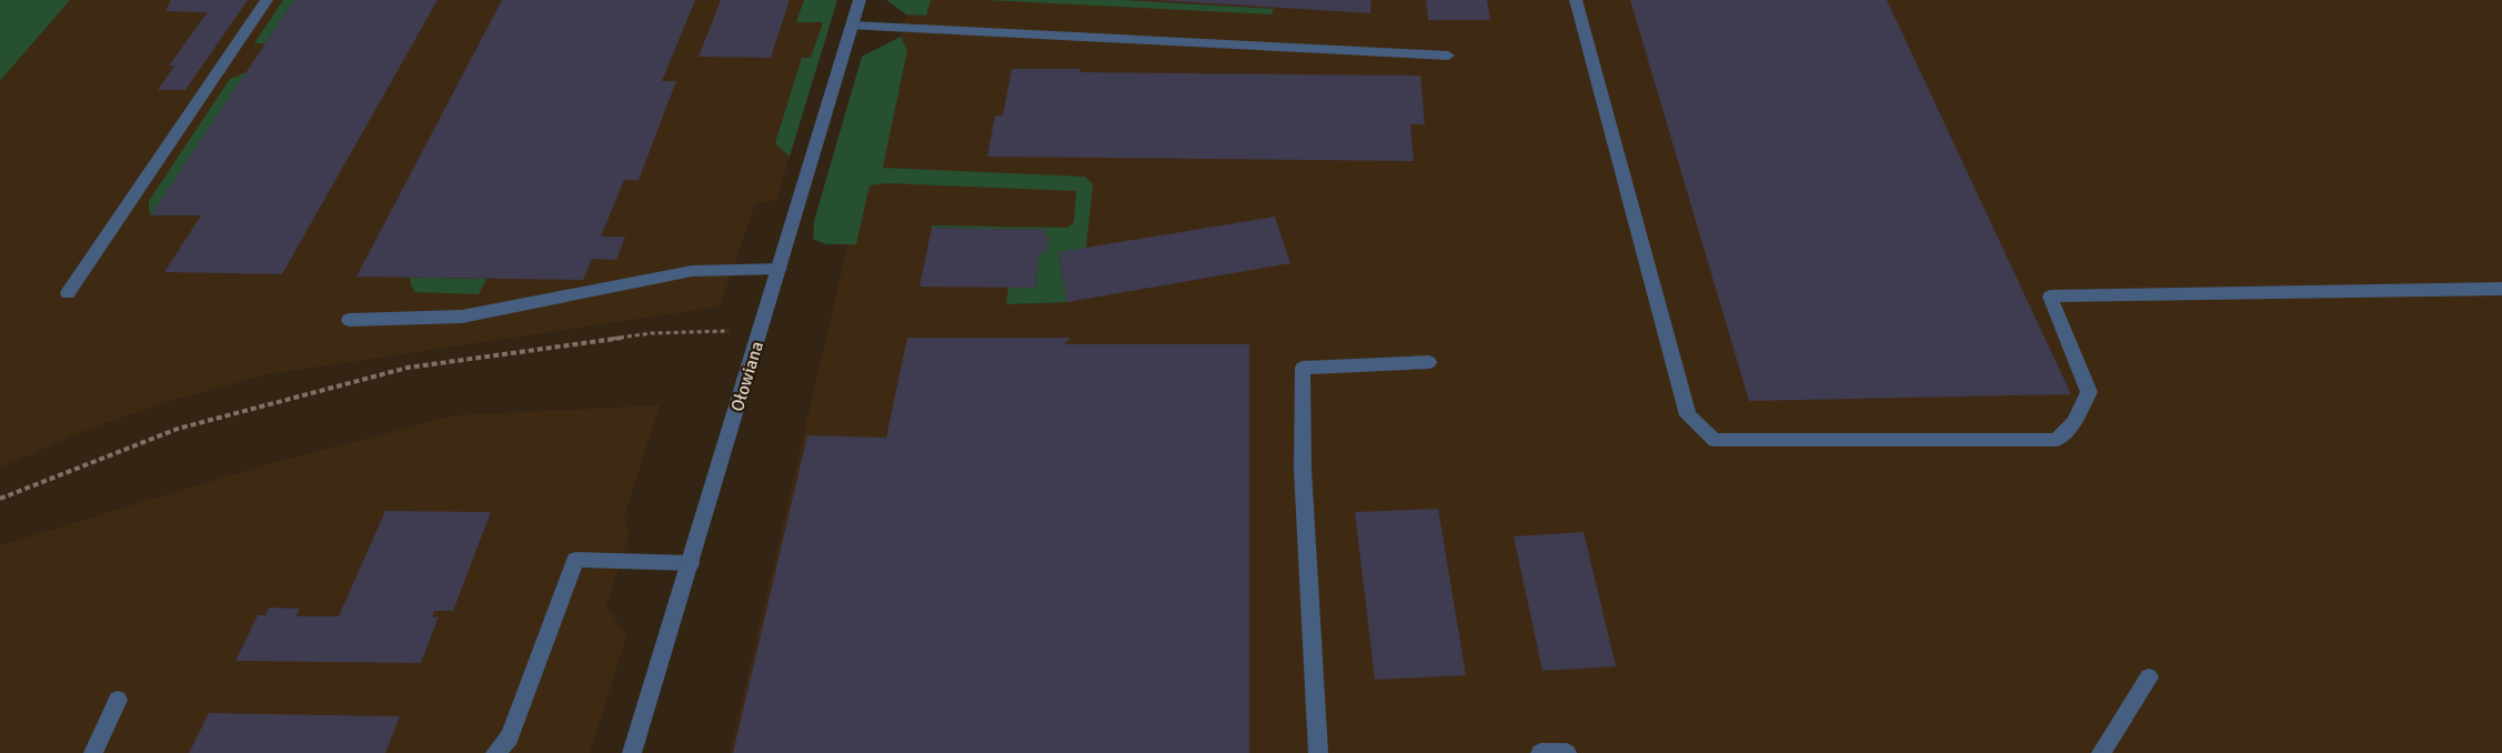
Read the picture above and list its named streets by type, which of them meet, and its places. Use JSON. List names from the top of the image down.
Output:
{
  "streets": {
    "street": ["Ołowiana"]
  }
}
